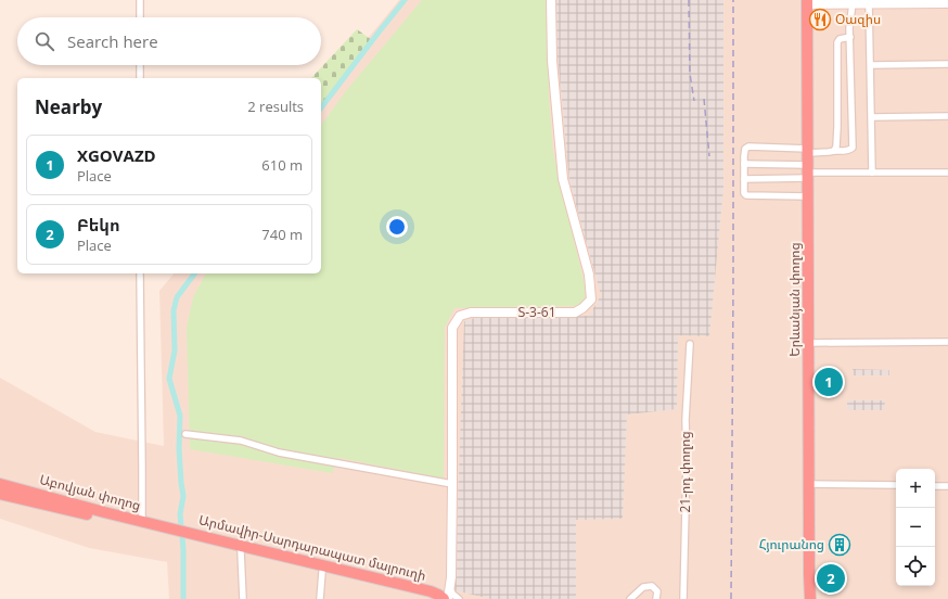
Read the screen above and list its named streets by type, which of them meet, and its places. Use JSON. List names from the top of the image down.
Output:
{
  "streets": {
    "highway": ["Երևանյան փողոց", "Աբովյան փողոց", "Արմավիր-Սարդարապատ մայրուղի"],
    "street": ["Տ-3-61", "21-րդ փողոց"]
  },
  "crossings": [
    ["Աբովյան փողոց", "Արմավիր-Սարդարապատ մայրուղի"]
  ],
  "places": {
    "restaurant": ["Օազիս"],
    "building": ["Հյուրանոց"]
  },
  "page": {
    "search": "Search here",
    "heading": ["Nearby", "2 results"],
    "list": [
      {
        "mark": "1",
        "name": "XGOVAZD",
        "note": "Place",
        "value": "610 m"
      },
      {
        "mark": "2",
        "name": "Բեկո",
        "note": "Place",
        "value": "740 m"
      }
    ],
    "pins": ["1", "2"],
    "map_buttons": ["+", "−"]
  }
}
